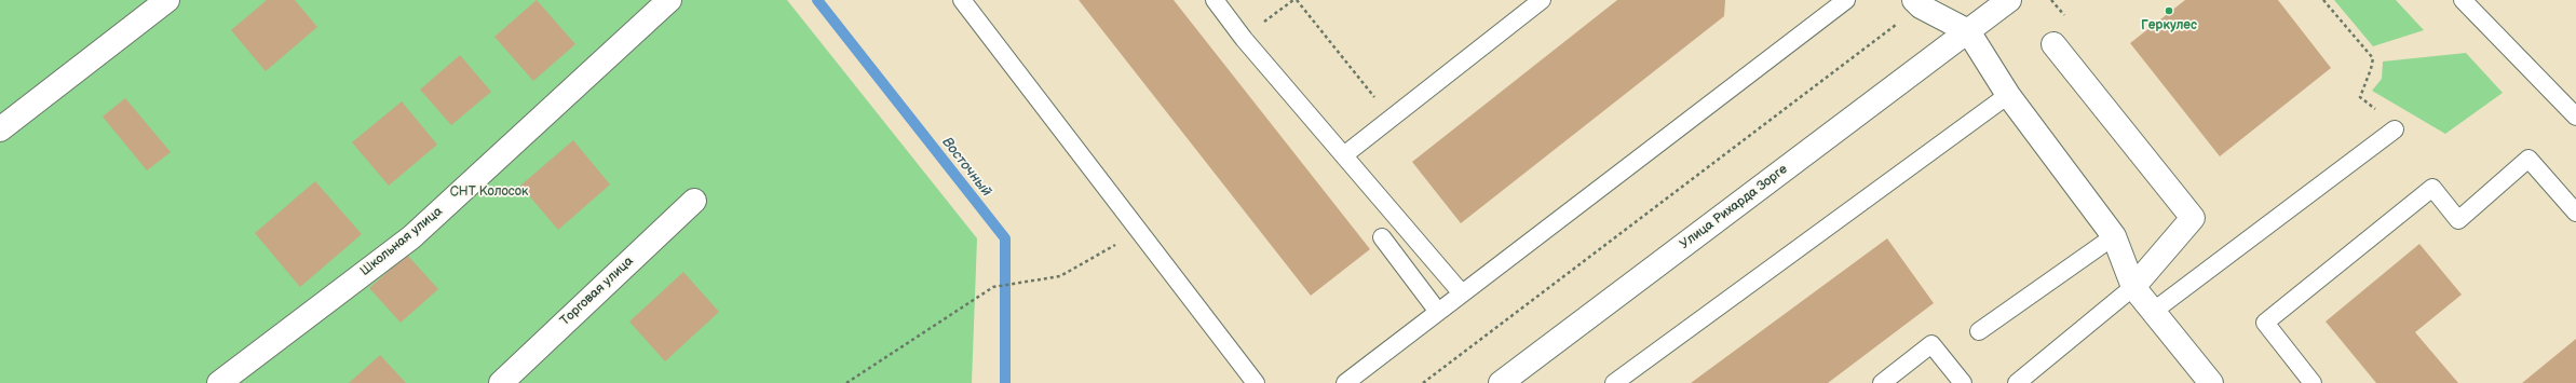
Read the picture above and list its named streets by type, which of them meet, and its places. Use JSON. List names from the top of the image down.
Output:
{
  "streets": {
    "street": ["Улица Рихарда Зорге", "Школьная улица", "Торговая улица"]
  },
  "water": ["Восточный"],
  "parks": ["СНТ Колосок"],
  "places": ["Геркулес"]
}
